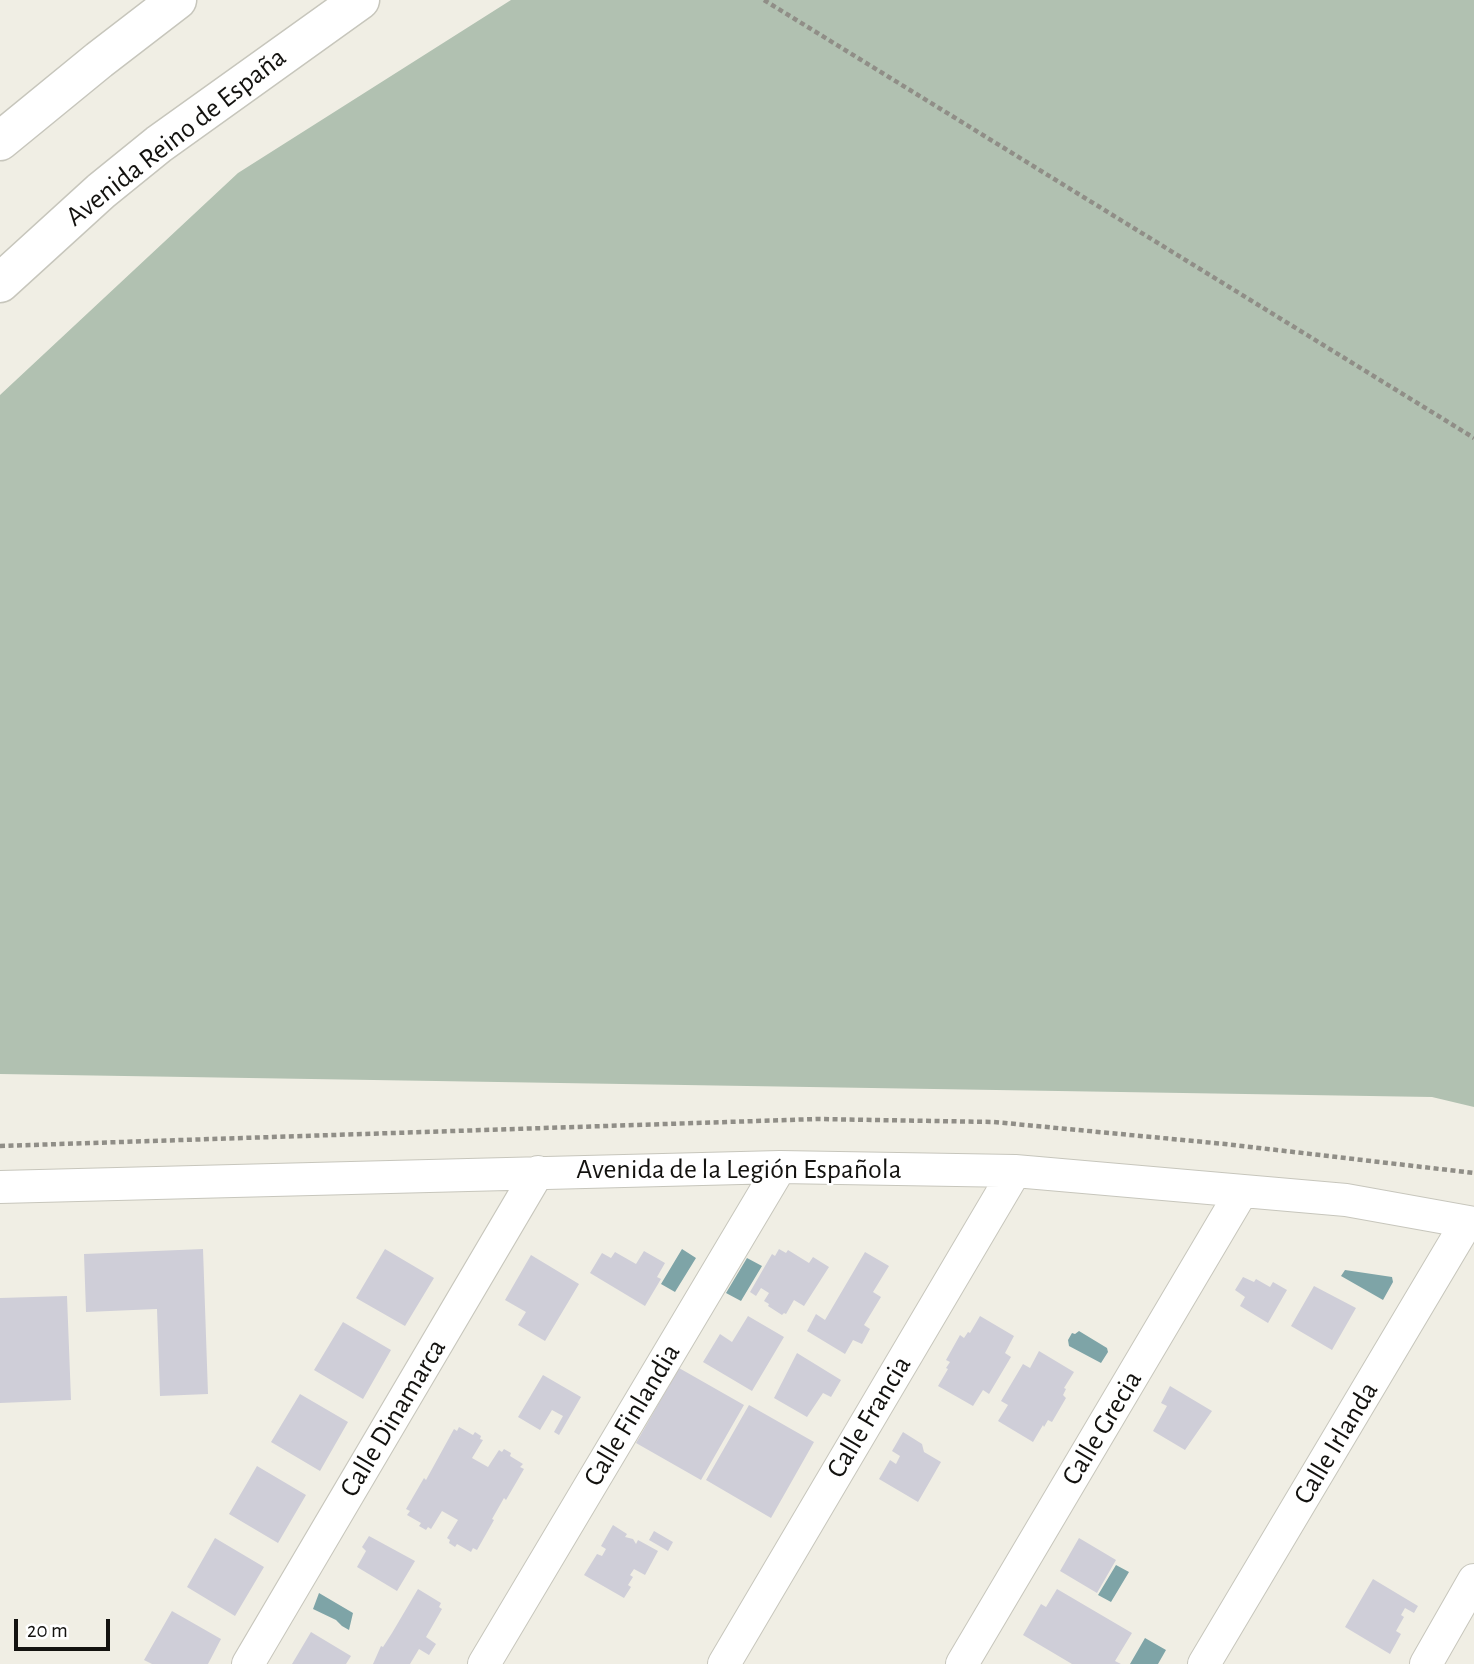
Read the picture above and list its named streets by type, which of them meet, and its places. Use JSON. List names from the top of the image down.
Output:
{
  "streets": {
    "street": [
      "Avenida Reino de España",
      "Avenida de la Legión Española",
      "Calle Finlandia",
      "Calle Francia",
      "Calle Dinamarca",
      "Calle Grecia",
      "Calle Irlanda"
    ]
  },
  "crossings": [
    ["Avenida de la Legión Española", "Calle Finlandia"],
    ["Avenida de la Legión Española", "Calle Francia"],
    ["Avenida de la Legión Española", "Calle Dinamarca"],
    ["Avenida de la Legión Española", "Calle Grecia"],
    ["Avenida de la Legión Española", "Calle Irlanda"]
  ],
  "scale_bar": "20 m"
}
